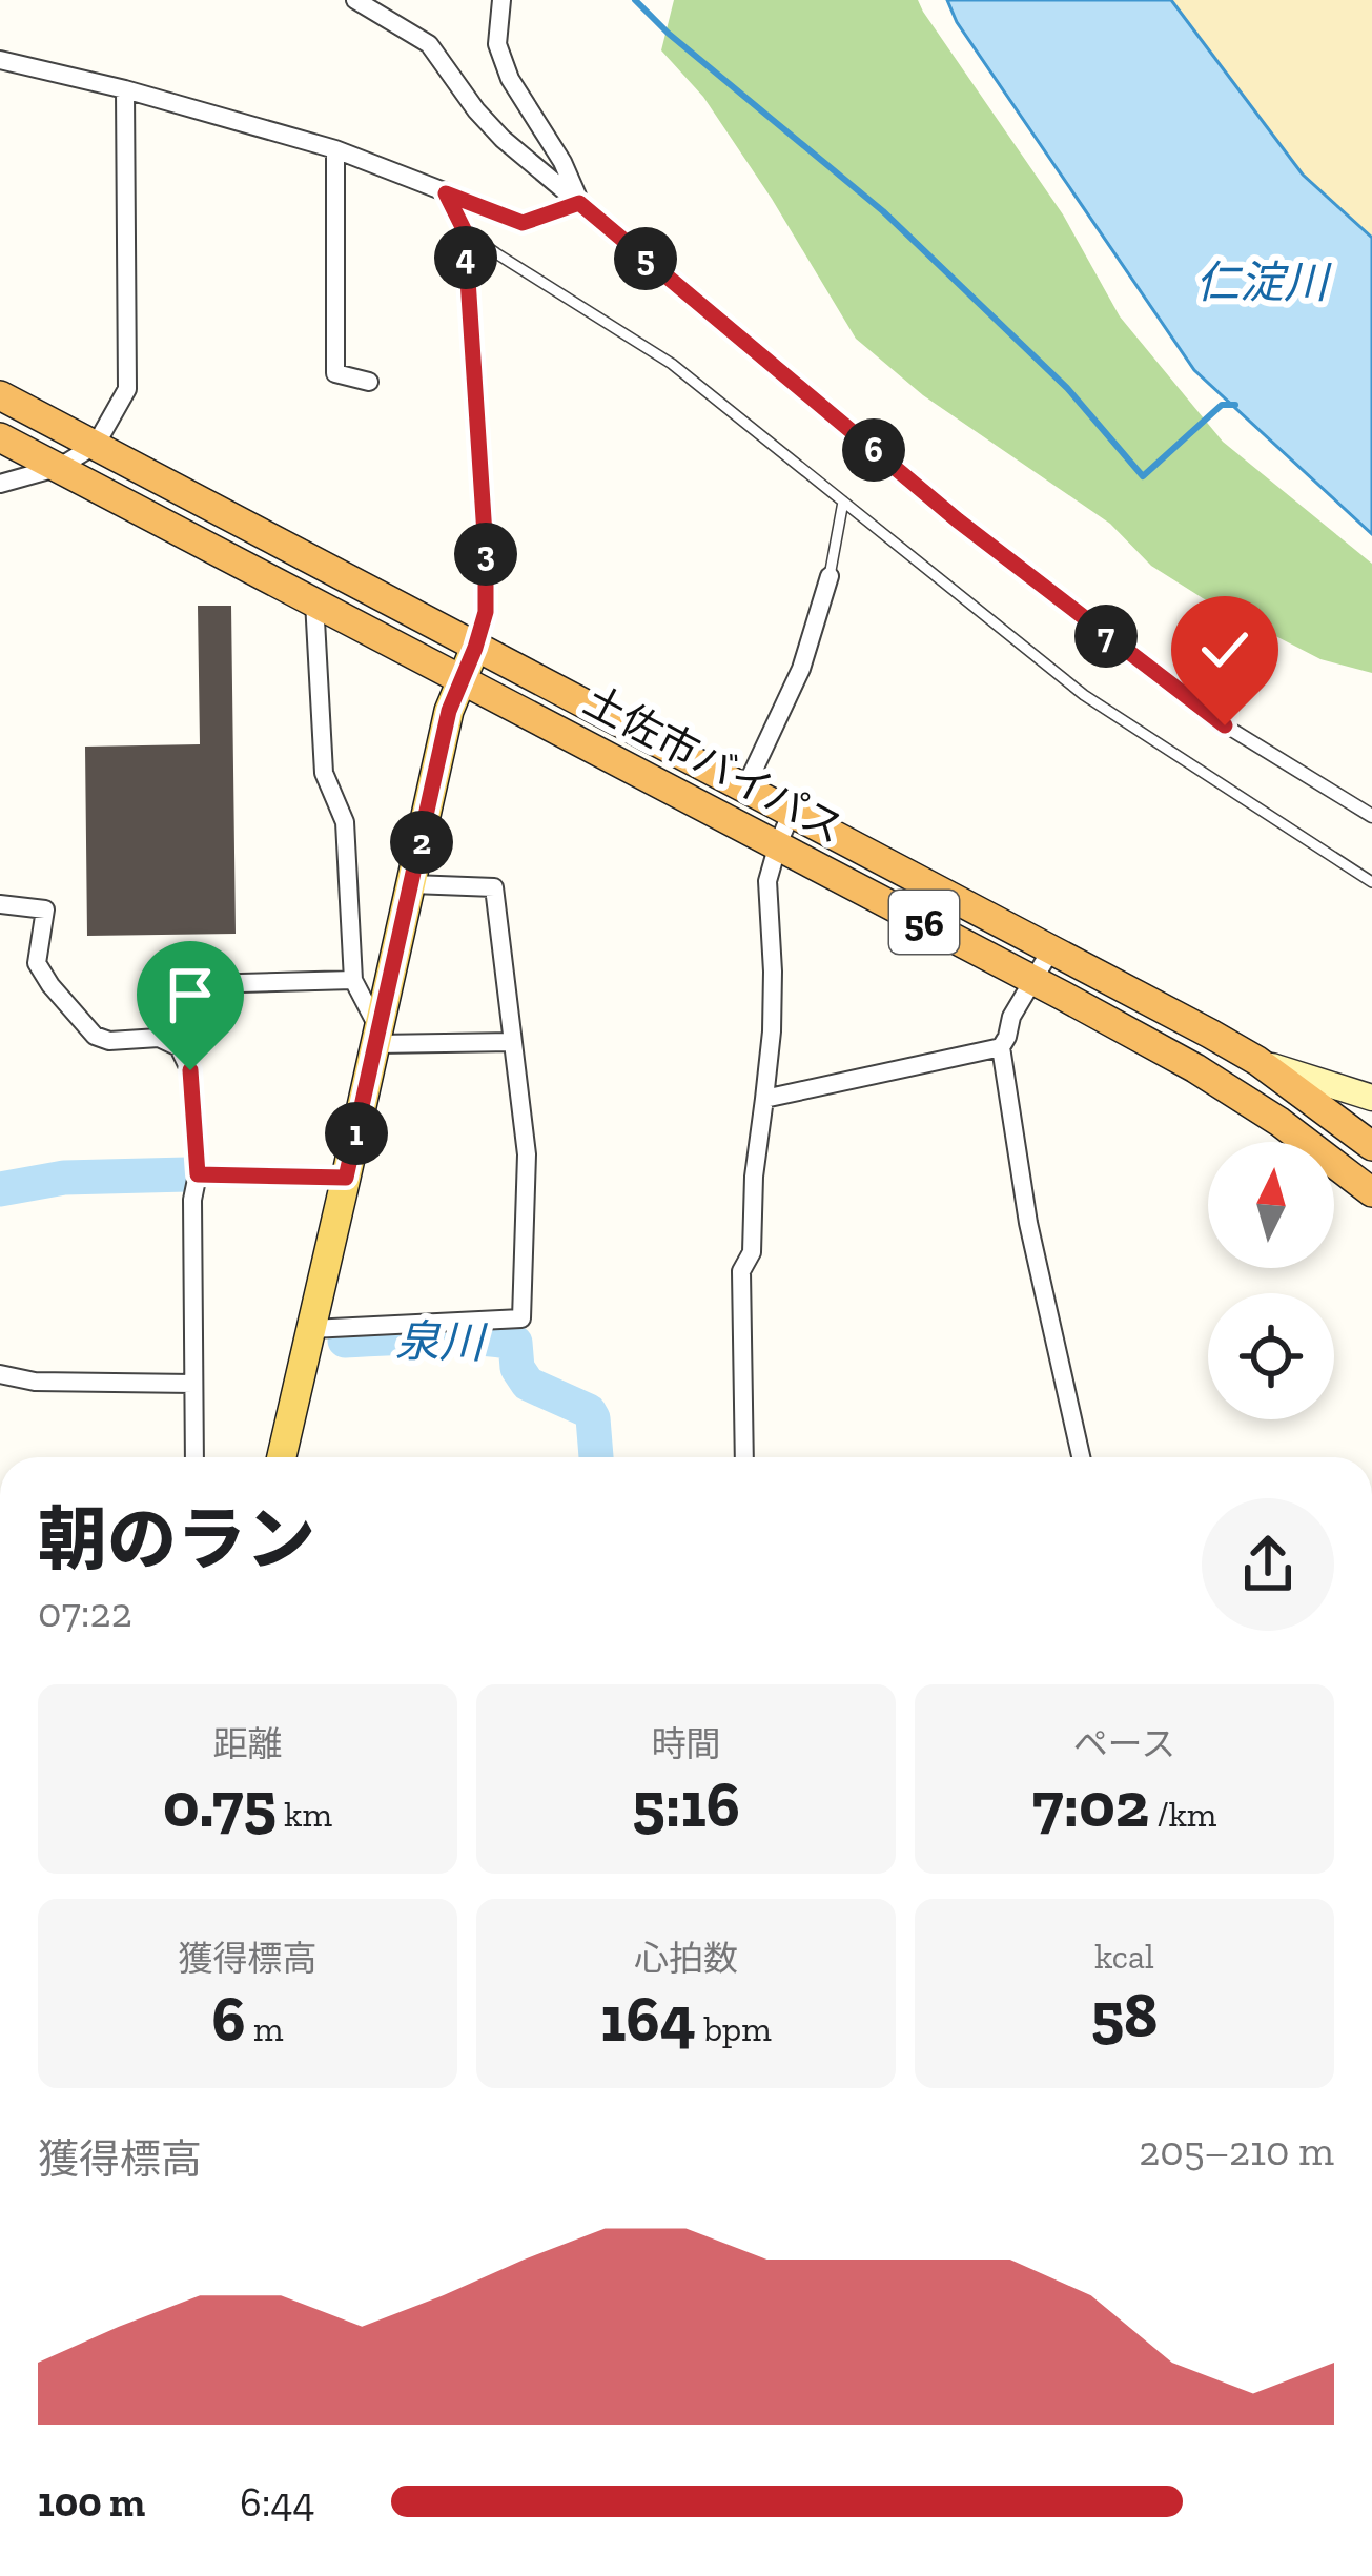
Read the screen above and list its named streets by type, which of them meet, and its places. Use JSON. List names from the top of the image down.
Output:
{
  "streets": {
    "highway": ["土佐市バイパス", "56"]
  },
  "water": ["仁淀川", "泉川"],
  "north": "top",
  "page": {
    "pins": [
      "4",
      "5",
      "6",
      "3",
      "7",
      "2",
      "1"
    ],
    "heading": ["朝のラン", "07:22"],
    "stats": [
      ["距離", "0.75 km"],
      ["時間", "5:16"],
      ["ペース", "7:02 /km"],
      ["獲得標高", "6 m"],
      ["心拍数", "164 bpm"],
      ["kcal", "58"]
    ],
    "chart": ["獲得標高", "205–210 m"],
    "list": [
      {
        "name": "100 m",
        "note": "6:44"
      }
    ]
  }
}
